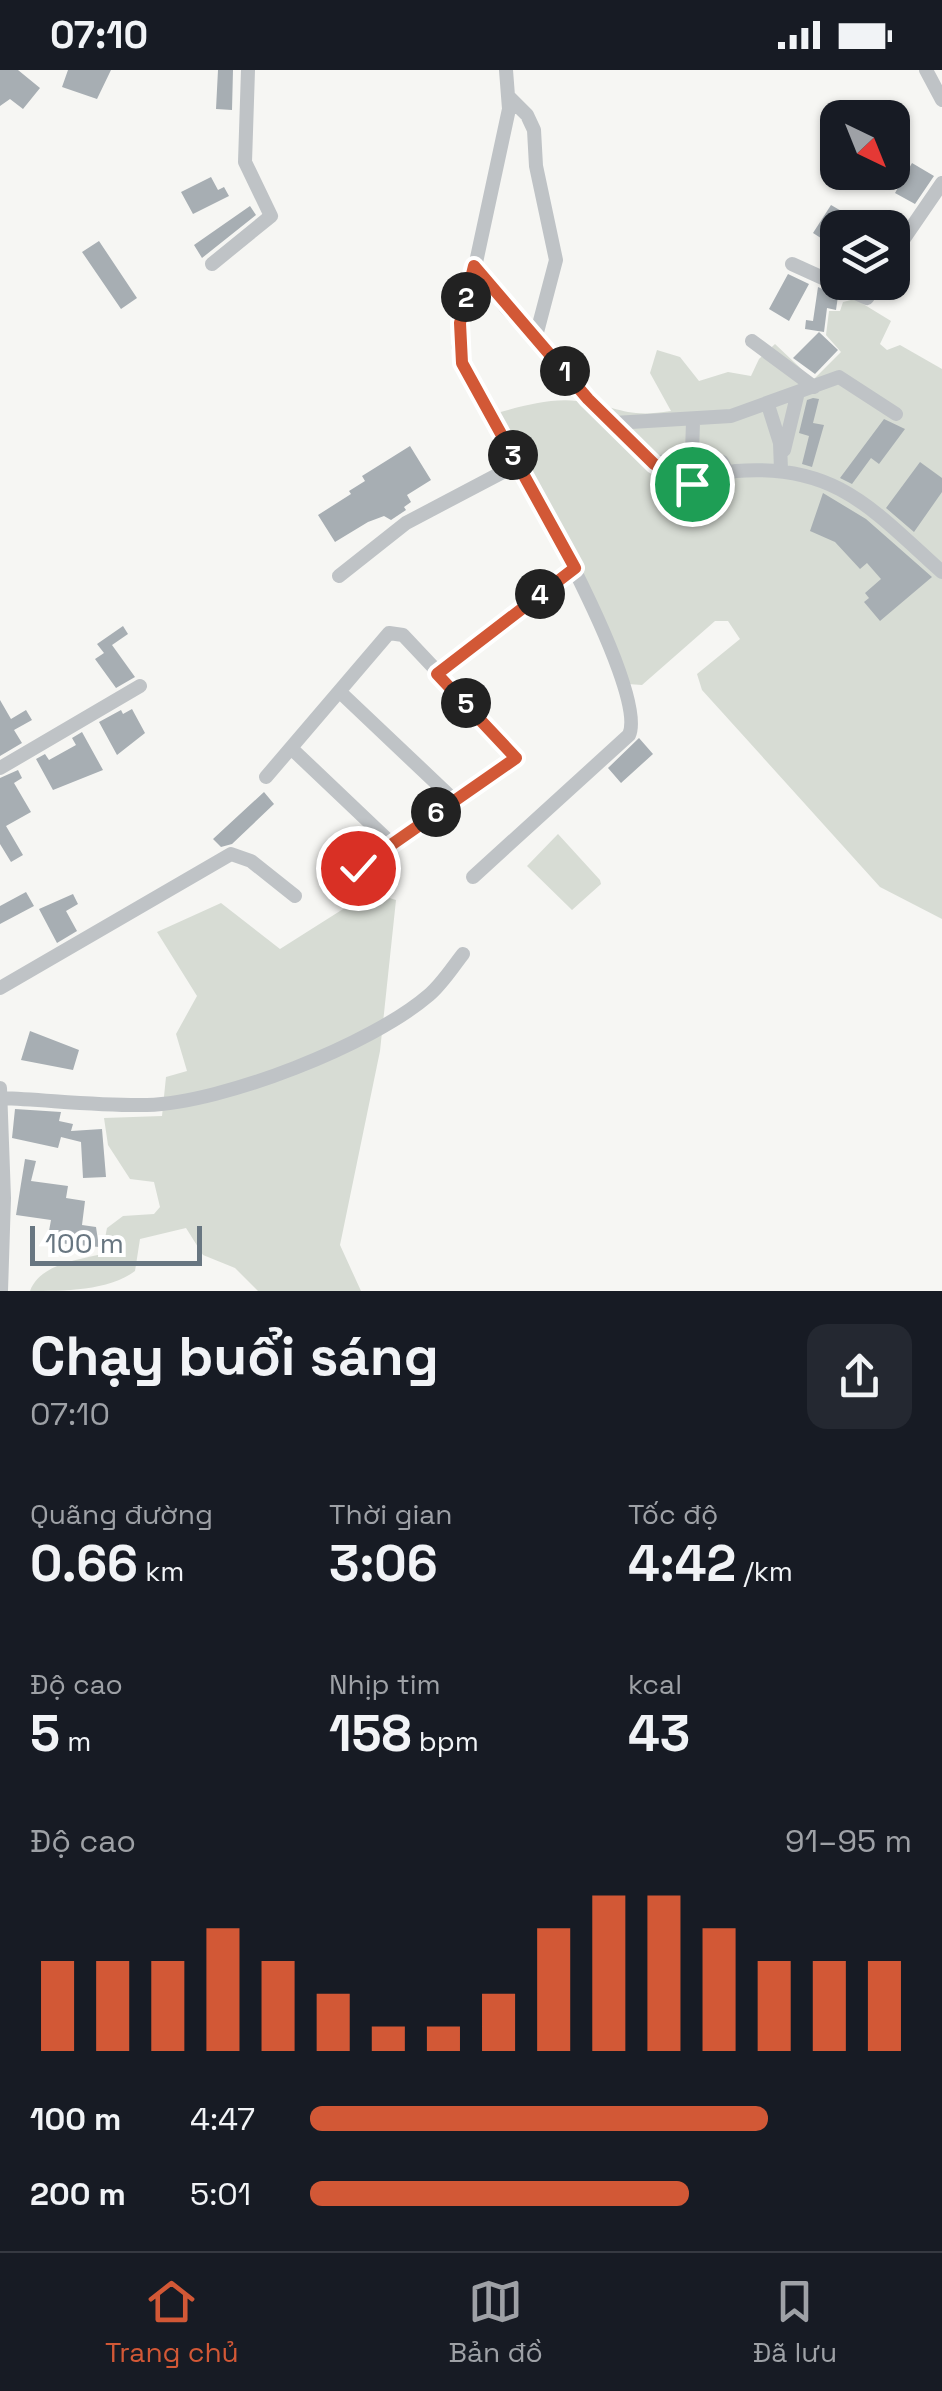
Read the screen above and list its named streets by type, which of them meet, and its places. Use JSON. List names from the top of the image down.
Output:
{
  "scale_bar": "100 m",
  "north": "bottom right",
  "page": {
    "status": "07:10",
    "pins": [
      "2",
      "1",
      "3",
      "4",
      "5",
      "6"
    ],
    "scale": "100 m",
    "heading": ["Chạy buổi sáng", "07:10"],
    "stats": [
      ["Quãng đường", "0.66 km"],
      ["Thời gian", "3:06"],
      ["Tốc độ", "4:42 /km"],
      ["Độ cao", "5 m"],
      ["Nhịp tim", "158 bpm"],
      ["kcal", "43"]
    ],
    "chart": ["Độ cao", "91–95 m"],
    "list": [
      {
        "name": "100 m",
        "note": "4:47"
      },
      {
        "name": "200 m",
        "note": "5:01"
      }
    ],
    "tabs": ["Trang chủ", "Bản đồ", "Đã lưu"]
  }
}
